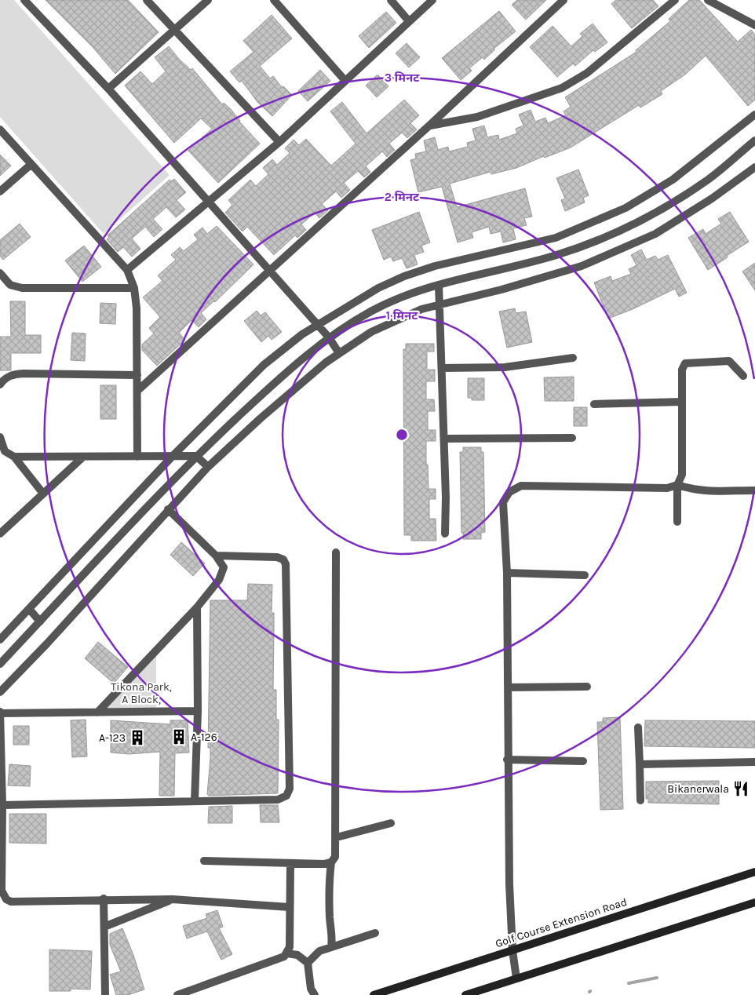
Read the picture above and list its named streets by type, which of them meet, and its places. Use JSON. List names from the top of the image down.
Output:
{
  "streets": {
    "main road": ["Golf Course Extension Road"]
  },
  "parks": ["Tikona Park, A Block,"],
  "places": {
    "building": ["A-126", "A-123"],
    "restaurant": ["Bikanerwala"]
  },
  "rings": ["3 मिनट", "2 मिनट", "1 मिनट"]
}
